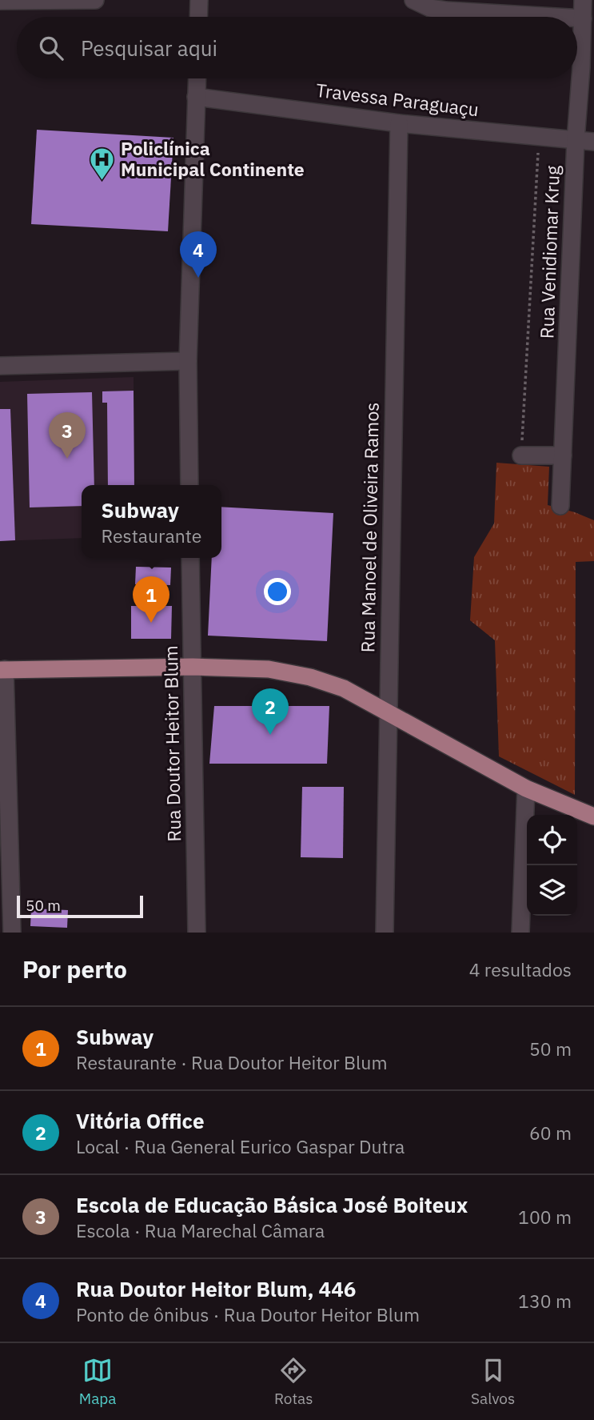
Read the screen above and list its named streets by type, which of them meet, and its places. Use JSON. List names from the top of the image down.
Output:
{
  "streets": {
    "street": [
      "Travessa Paraguaçu",
      "Rua Venidiomar Krug",
      "Rua Manoel de Oliveira Ramos",
      "Rua Doutor Heitor Blum"
    ]
  },
  "crossings": [
    ["Travessa Paraguaçu", "Rua Venidiomar Krug"],
    ["Travessa Paraguaçu", "Rua Manoel de Oliveira Ramos"]
  ],
  "places": {
    "hospital": ["Policlínica Municipal Continente"]
  },
  "scale_bar": "50 m",
  "page": {
    "search": "Pesquisar aqui",
    "pins": [
      "4",
      "3",
      "1",
      "2"
    ],
    "popup": ["Subway", "Restaurante"],
    "scale": "50 m",
    "heading": ["Por perto", "4 resultados"],
    "list": [
      {
        "mark": "1",
        "name": "Subway",
        "note": "Restaurante · Rua Doutor Heitor Blum",
        "value": "50 m"
      },
      {
        "mark": "2",
        "name": "Vitória Office",
        "note": "Local · Rua General Eurico Gaspar Dutra",
        "value": "60 m"
      },
      {
        "mark": "3",
        "name": "Escola de Educação Básica José Boiteux",
        "note": "Escola · Rua Marechal Câmara",
        "value": "100 m"
      },
      {
        "mark": "4",
        "name": "Rua Doutor Heitor Blum, 446",
        "note": "Ponto de ônibus · Rua Doutor Heitor Blum",
        "value": "130 m"
      }
    ],
    "nav": ["Mapa", "Rotas", "Salvos"]
  }
}
